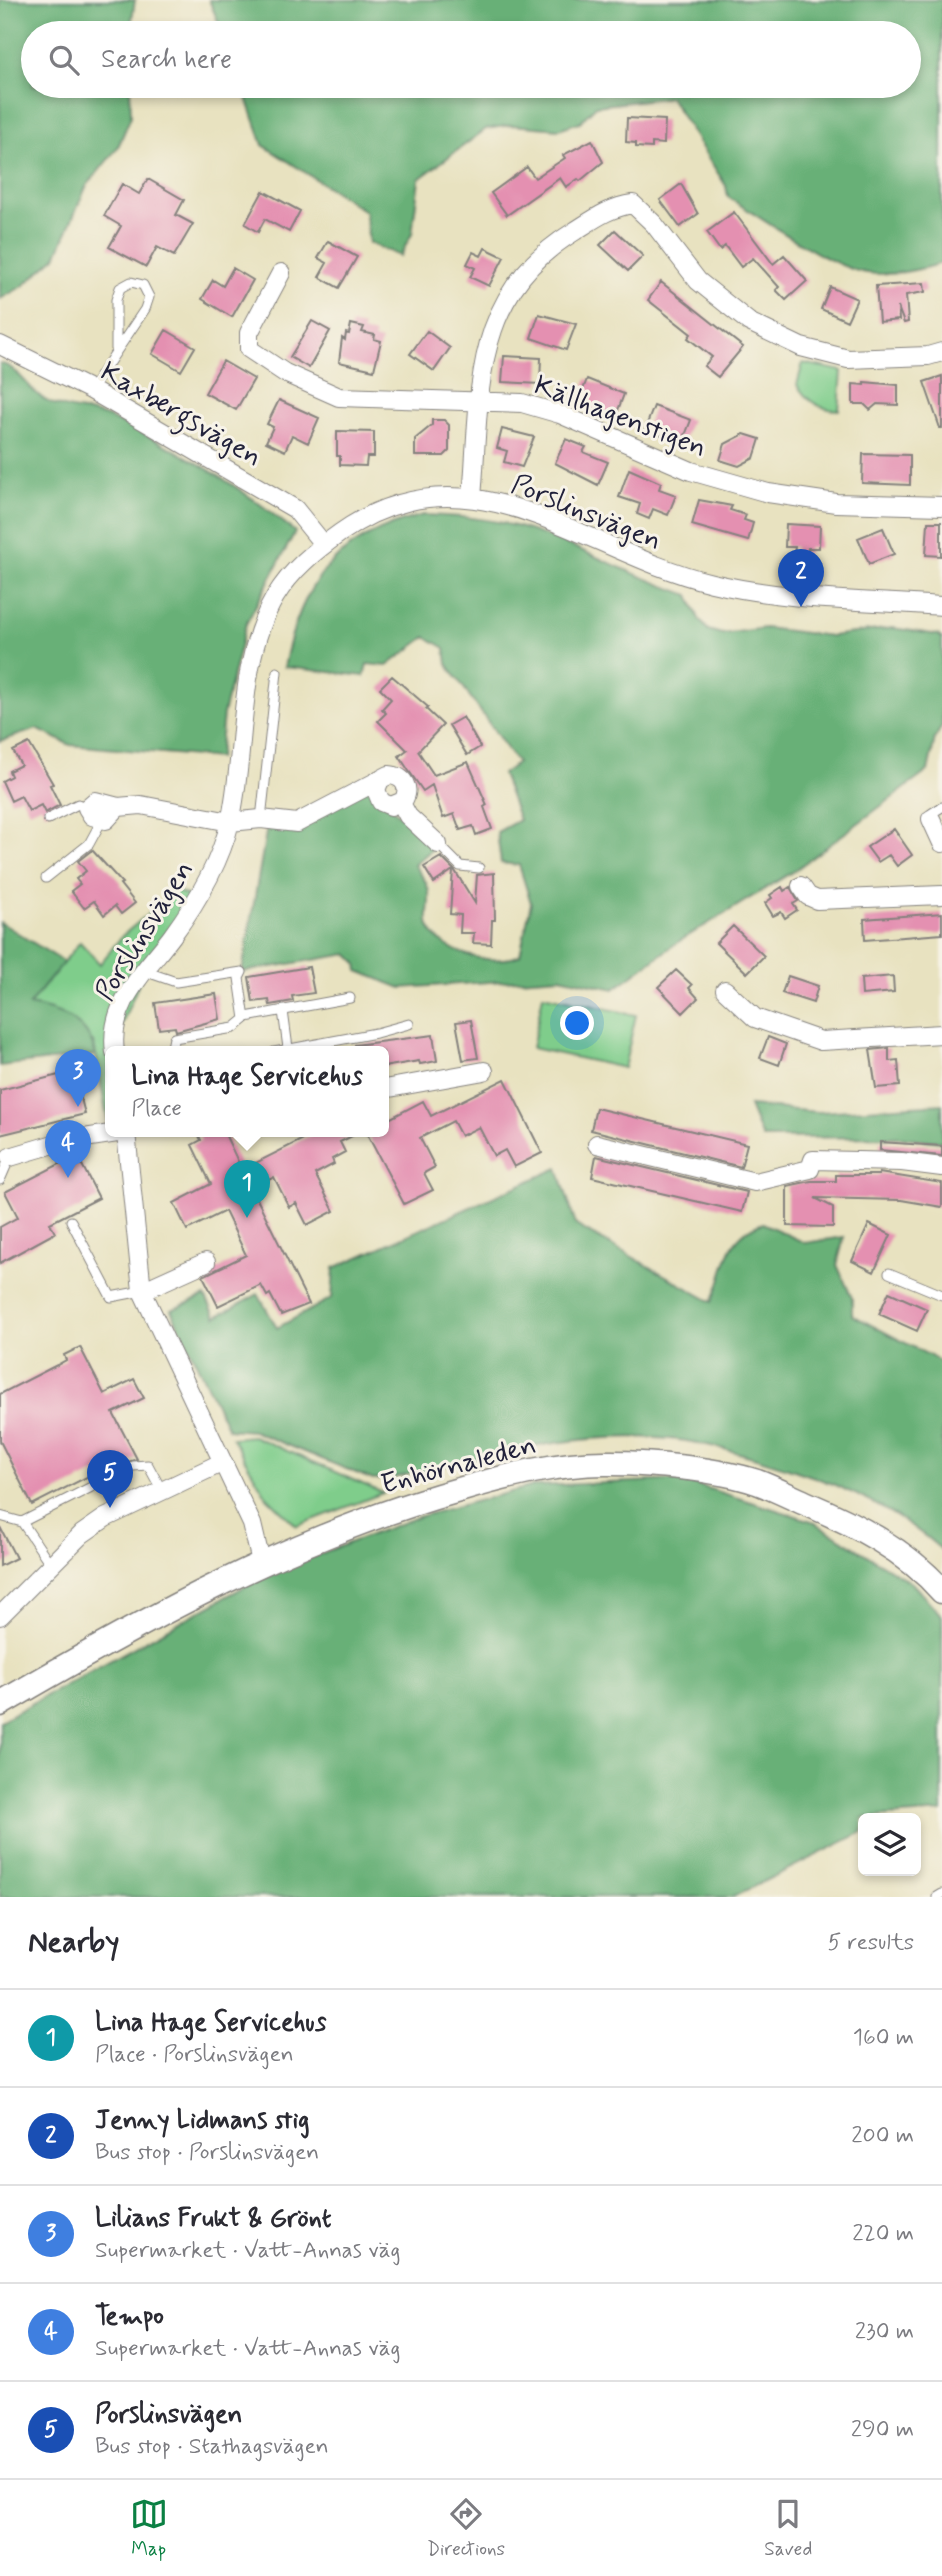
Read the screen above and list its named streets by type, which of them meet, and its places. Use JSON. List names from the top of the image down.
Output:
{
  "streets": {
    "street": [
      "Kaxbergsvägen",
      "Källhagenstigen",
      "Porslinsvägen",
      "Enhörnaleden"
    ]
  },
  "crossings": [
    ["Kaxbergsvägen", "Porslinsvägen"]
  ],
  "page": {
    "search": "Search here",
    "pins": [
      "2",
      "3",
      "4",
      "1",
      "5"
    ],
    "popup": ["Lina Hage Servicehus", "Place"],
    "heading": ["Nearby", "5 results"],
    "list": [
      {
        "mark": "1",
        "name": "Lina Hage Servicehus",
        "note": "Place · Porslinsvägen",
        "value": "160 m"
      },
      {
        "mark": "2",
        "name": "Jenny Lidmans stig",
        "note": "Bus stop · Porslinsvägen",
        "value": "200 m"
      },
      {
        "mark": "3",
        "name": "Lilians Frukt & Grönt",
        "note": "Supermarket · Vatt-Annas väg",
        "value": "220 m"
      },
      {
        "mark": "4",
        "name": "Tempo",
        "note": "Supermarket · Vatt-Annas väg",
        "value": "230 m"
      },
      {
        "mark": "5",
        "name": "Porslinsvägen",
        "note": "Bus stop · Stathagsvägen",
        "value": "290 m"
      }
    ],
    "nav": ["Map", "Directions", "Saved"]
  }
}
